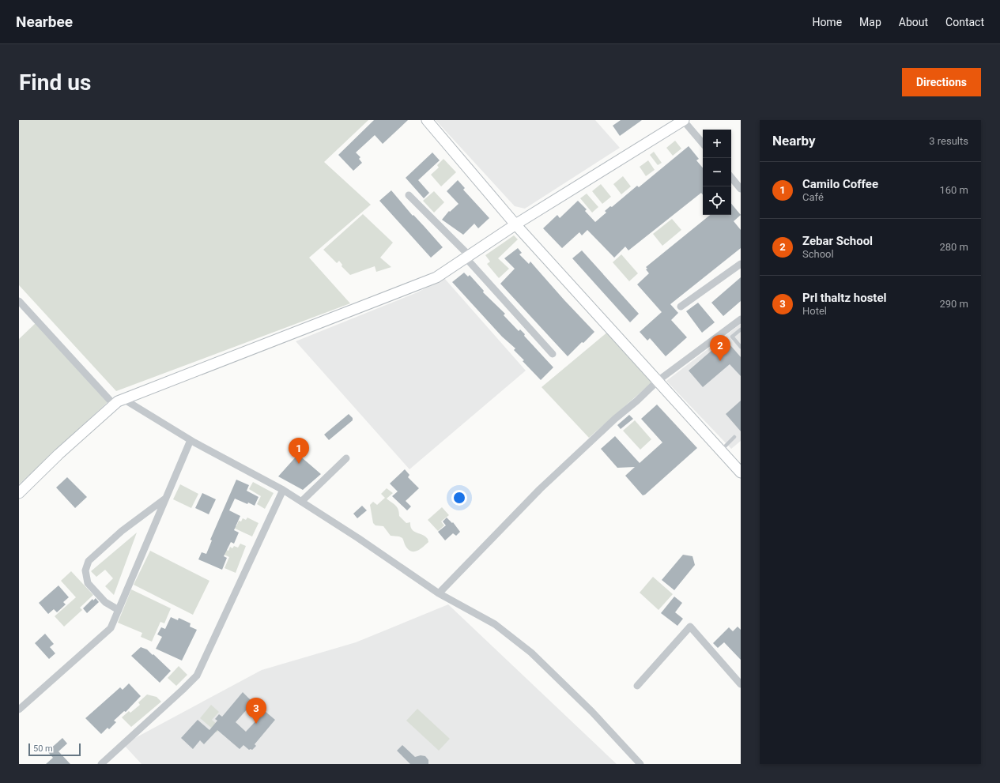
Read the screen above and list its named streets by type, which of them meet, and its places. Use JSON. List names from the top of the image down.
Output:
{
  "scale_bar": "50 m",
  "page": {
    "header": "Nearbee",
    "nav": [
      "Home",
      "Map",
      "About",
      "Contact"
    ],
    "buttons": "Directions",
    "title": "Find us",
    "heading": ["Nearby", "3 results"],
    "map_buttons": ["+", "−"],
    "list": [
      {
        "mark": "1",
        "name": "Camilo Coffee",
        "note": "Café",
        "value": "160 m"
      },
      {
        "mark": "2",
        "name": "Zebar School",
        "note": "School",
        "value": "280 m"
      },
      {
        "mark": "3",
        "name": "Prl thaltz hostel",
        "note": "Hotel",
        "value": "290 m"
      }
    ],
    "pins": ["2", "1", "3"],
    "scale": "50 m"
  }
}
